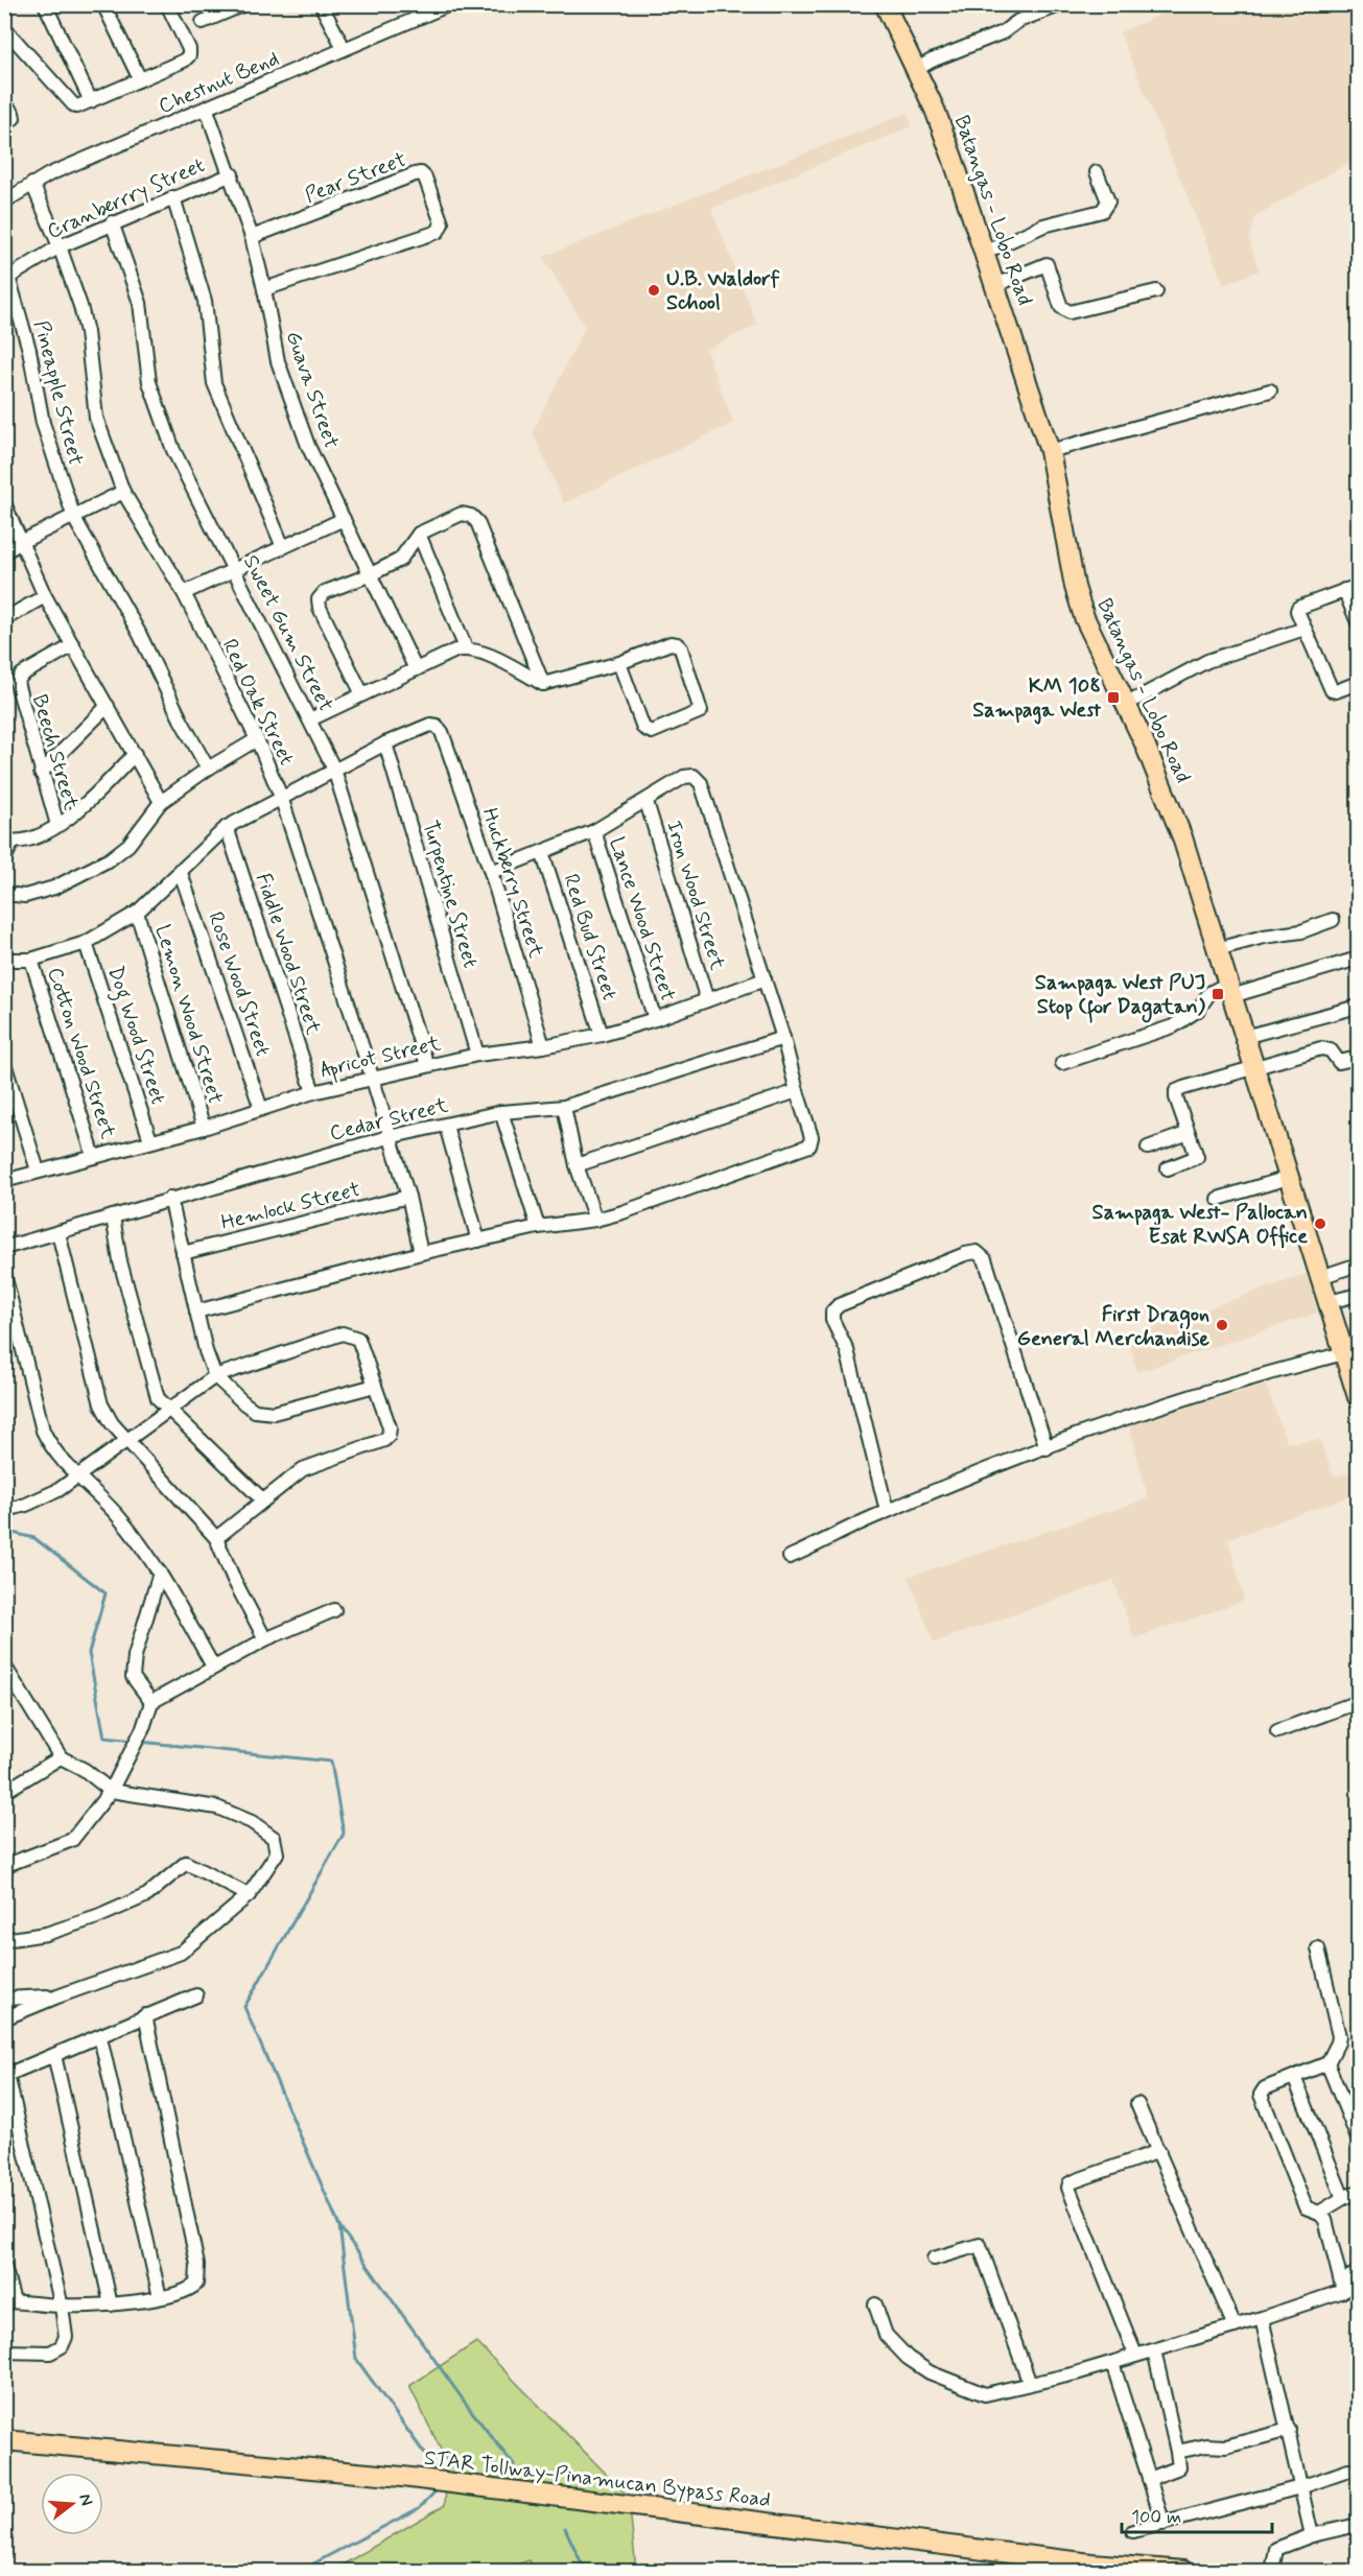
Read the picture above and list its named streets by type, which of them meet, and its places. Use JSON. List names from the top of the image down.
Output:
{
  "streets": {
    "main road": ["Batangas - Lobo Road", "STAR Tollway-Pinamucan Bypass Road"],
    "street": [
      "Chestnut Bend",
      "Pear Street",
      "Cranberrry Street",
      "Guava Street",
      "Pineapple Street",
      "Sweet Gum Street",
      "Red Oak Street",
      "Beech Street",
      "Huckberry Street",
      "Turpentine Street",
      "Iron Wood Street",
      "Lance Wood Street",
      "Red Bud Street",
      "Fiddle Wood Street",
      "Rose Wood Street",
      "Lemon Wood Street",
      "Dog Wood Street",
      "Cotton Wood Street",
      "Apricot Street",
      "Cedar Street",
      "Hemlock Street"
    ]
  },
  "crossings": [
    ["Chestnut Bend", "Guava Street"],
    ["Chestnut Bend", "Red Oak Street"],
    ["Pear Street", "Guava Street"],
    ["Cranberrry Street", "Guava Street"],
    ["Cranberrry Street", "Pineapple Street"],
    ["Cranberrry Street", "Sweet Gum Street"],
    ["Cranberrry Street", "Red Oak Street"],
    ["Sweet Gum Street", "Apricot Street"],
    ["Red Oak Street", "Apricot Street"],
    ["Red Oak Street", "Cedar Street"],
    ["Red Oak Street", "Hemlock Street"],
    ["Huckberry Street", "Turpentine Street"],
    ["Huckberry Street", "Apricot Street"],
    ["Turpentine Street", "Apricot Street"],
    ["Iron Wood Street", "Apricot Street"],
    ["Lance Wood Street", "Apricot Street"],
    ["Red Bud Street", "Apricot Street"],
    ["Fiddle Wood Street", "Apricot Street"],
    ["Rose Wood Street", "Apricot Street"],
    ["Lemon Wood Street", "Apricot Street"],
    ["Dog Wood Street", "Apricot Street"],
    ["Cotton Wood Street", "Apricot Street"]
  ],
  "places": {
    "other": ["U.B. Waldorf School", "Sampaga West- Pallocan Esat RWSA Office", "First Dragon General Merchandise"],
    "transit": ["KM 108 Sampaga West", "Sampaga West PUJ Stop (for Dagatan)"]
  },
  "scale_bar": "100 m",
  "north": "right"
}
